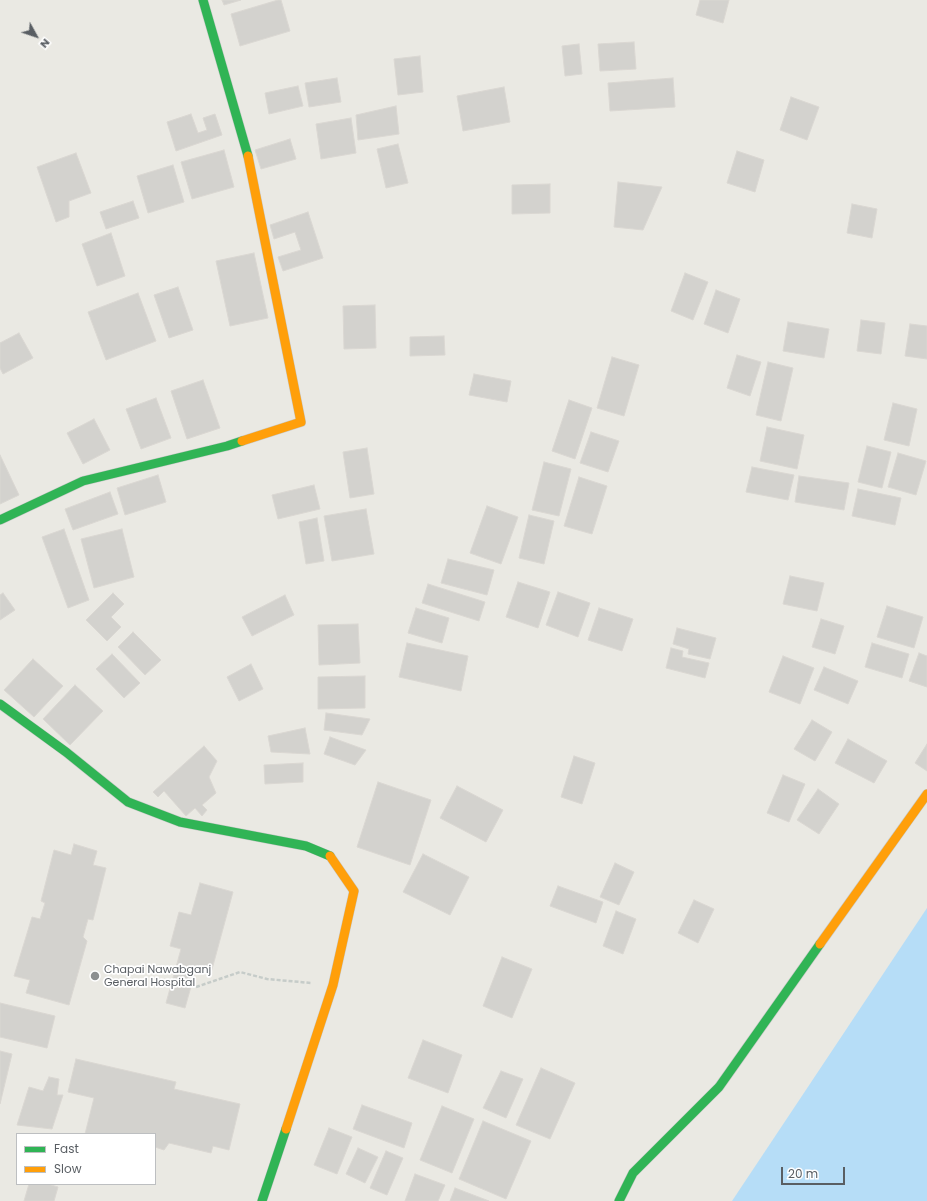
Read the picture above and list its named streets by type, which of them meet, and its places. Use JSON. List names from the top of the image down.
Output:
{
  "places": ["Chapai Nawabganj General Hospital"],
  "legend": ["Fast", "Slow"],
  "scale_bar": "20 m",
  "north": "bottom right"
}
